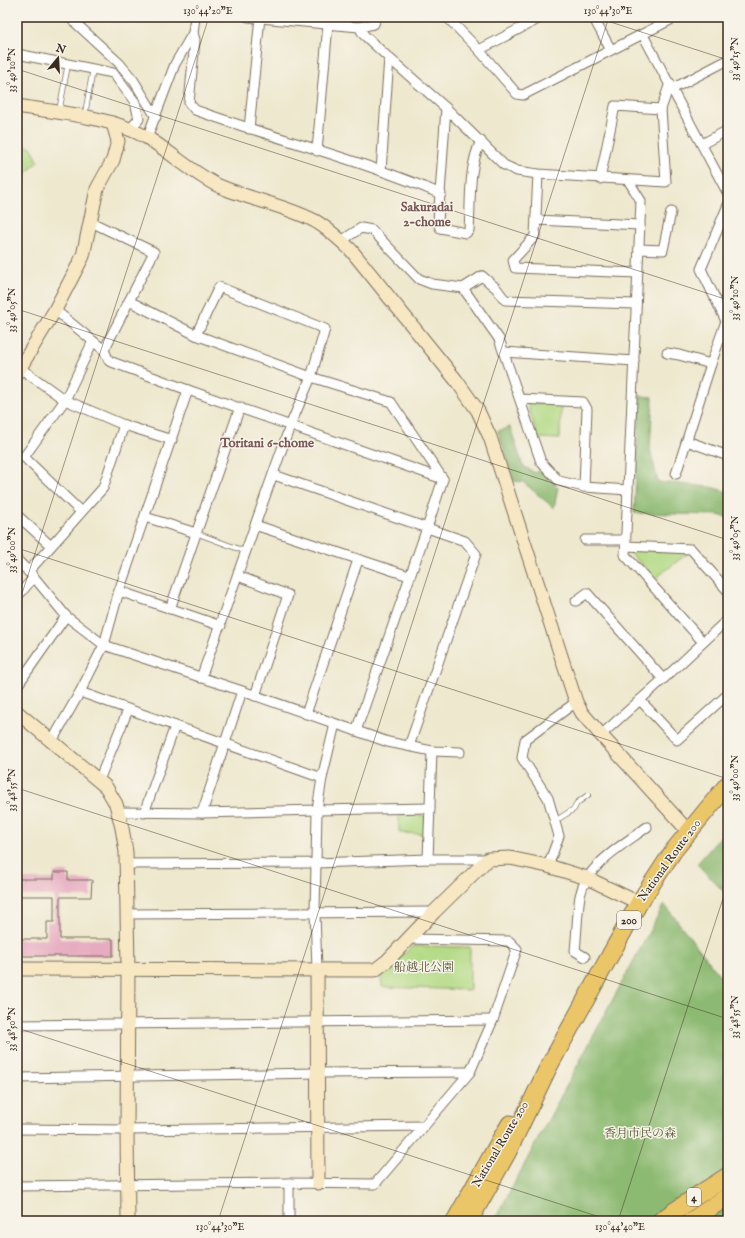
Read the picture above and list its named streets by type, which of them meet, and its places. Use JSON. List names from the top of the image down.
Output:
{
  "streets": {
    "highway": ["National Route 200", "200", "4"]
  },
  "districts": ["Sakuradai 2-chome", "Toritani 6-chome"],
  "parks": ["船越北公園", "香月市民の森"],
  "north": "top",
  "coordinates": [
    "130°44'20\"E",
    "130°44'30\"E",
    "33°49'15\"N",
    "33°49'10\"N",
    "33°49'05\"N",
    "33°49'00\"N",
    "33°48'55\"N",
    "33°48'50\"N",
    "130°44'40\"E"
  ]
}
